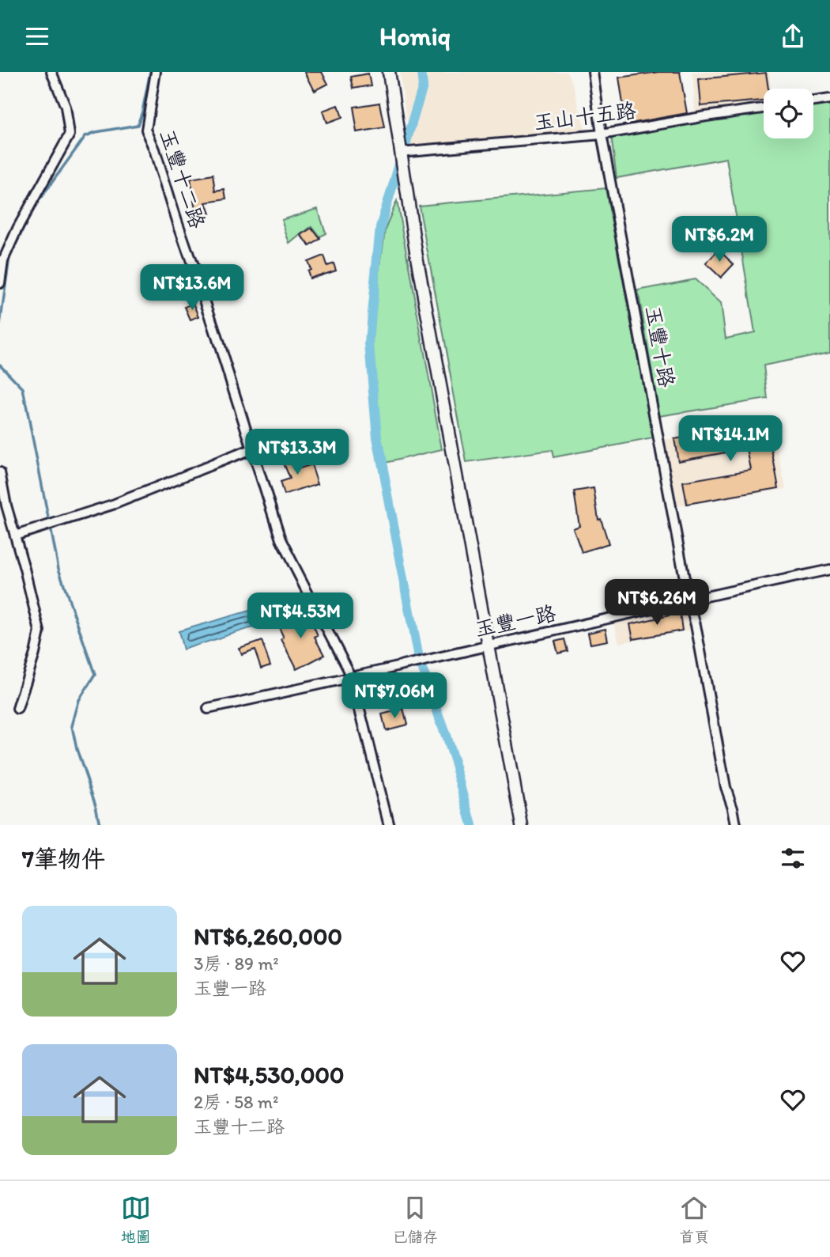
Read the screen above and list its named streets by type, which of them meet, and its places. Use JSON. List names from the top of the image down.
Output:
{
  "streets": {
    "street": [
      "玉山十五路",
      "玉豐十二路",
      "玉豐十路",
      "玉豐一路"
    ]
  },
  "crossings": [
    ["玉山十五路", "玉豐十路"],
    ["玉豐十二路", "玉豐一路"],
    ["玉豐十路", "玉豐一路"]
  ],
  "page": {
    "header": "Homiq",
    "price": [
      "NT$6.2M",
      "NT$13.6M",
      "NT$14.1M",
      "NT$13.3M",
      "NT$6.26M",
      "NT$4.53M",
      "NT$7.06M"
    ],
    "heading": "7筆物件",
    "list": [
      {
        "name": "NT$6,260,000",
        "note": "3房 · 89 m² · 玉豐一路"
      },
      {
        "name": "NT$4,530,000",
        "note": "2房 · 58 m² · 玉豐十二路"
      }
    ],
    "tabs": ["地圖", "已儲存", "首頁"]
  }
}
